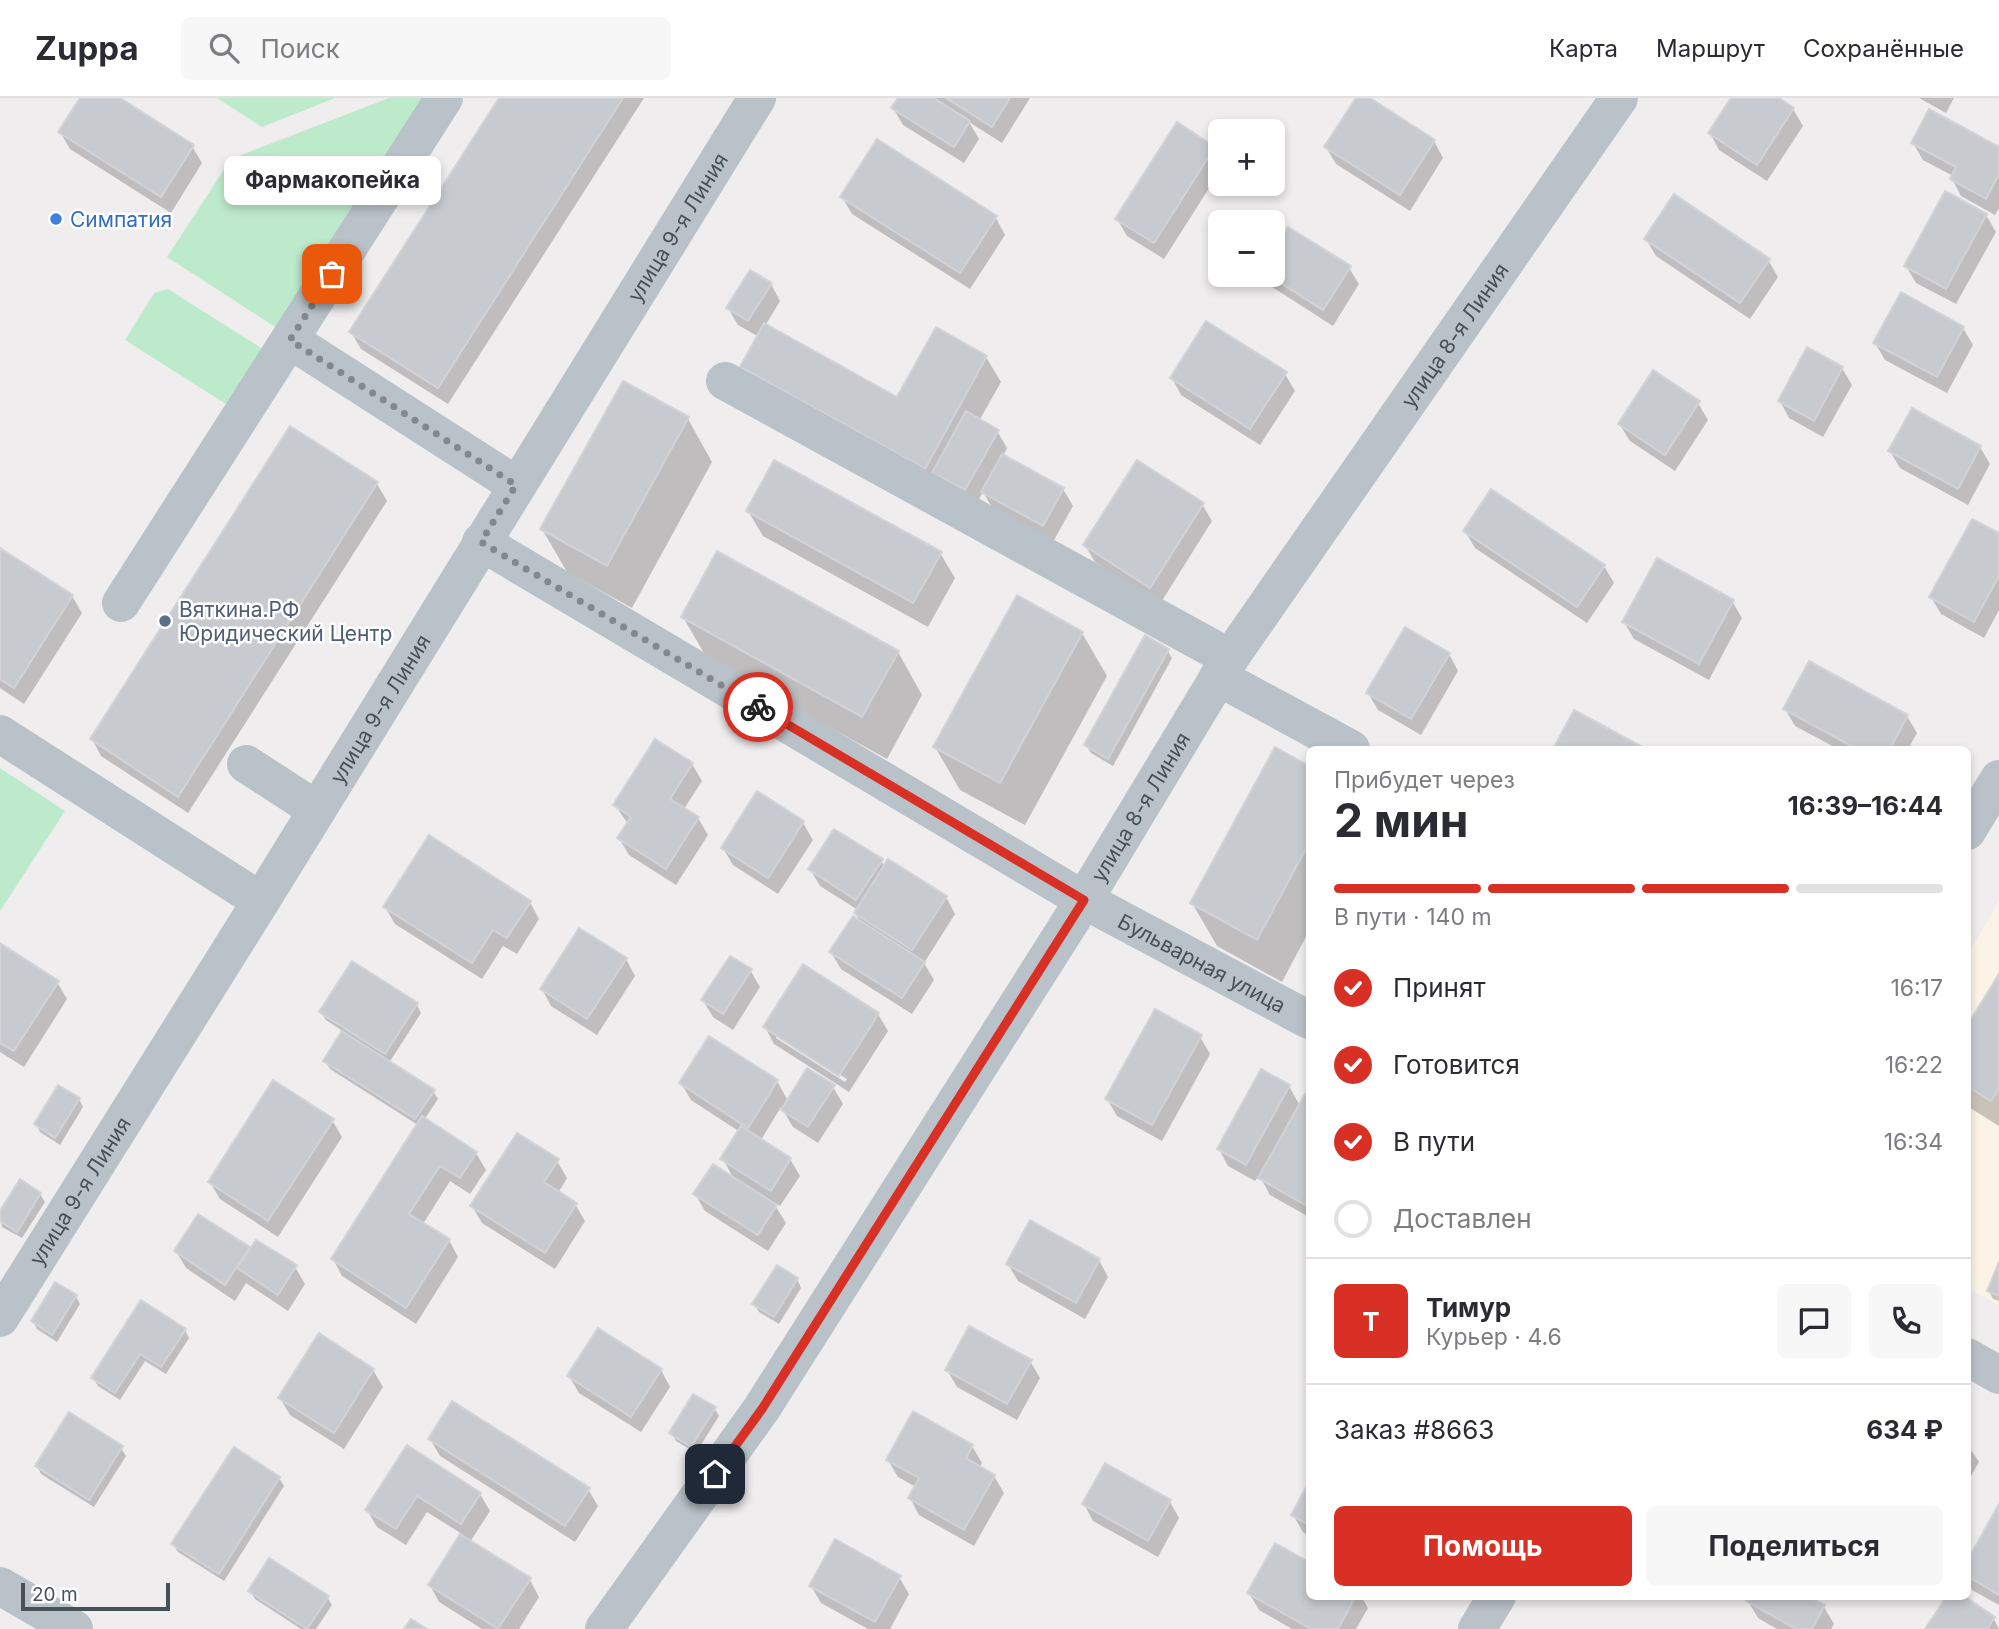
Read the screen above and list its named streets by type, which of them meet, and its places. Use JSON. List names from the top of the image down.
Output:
{
  "streets": {
    "street": ["улица 9-я Линия", "улица 8-я Линия", "Бульварная улица"]
  },
  "crossings": [
    ["улица 9-я Линия", "Бульварная улица"],
    ["улица 8-я Линия", "Бульварная улица"]
  ],
  "places": ["Симпатия", "Фармакопейка", "Вяткина.РФ Юридический Центр"],
  "scale_bar": "20 m",
  "page": {
    "header": "Zuppa",
    "search": "Поиск",
    "nav": ["Карта", "Маршрут", "Сохранённые"],
    "map_buttons": ["+", "−"],
    "bubble": "Фармакопейка",
    "heading": ["2 мин", "Прибудет через", "16:39–16:44"],
    "panel": [
      "Тимур",
      "Курьер · 4.6",
      "Заказ #8663",
      "634 ₽"
    ],
    "bar": "В пути · 140 m",
    "list": [
      ["Принят", "16:17"],
      ["Готовится", "16:22"],
      ["В пути", "16:34"],
      "Доставлен"
    ],
    "round": "Т",
    "buttons": ["Помощь", "Поделиться"],
    "scale": "20 m"
  }
}
